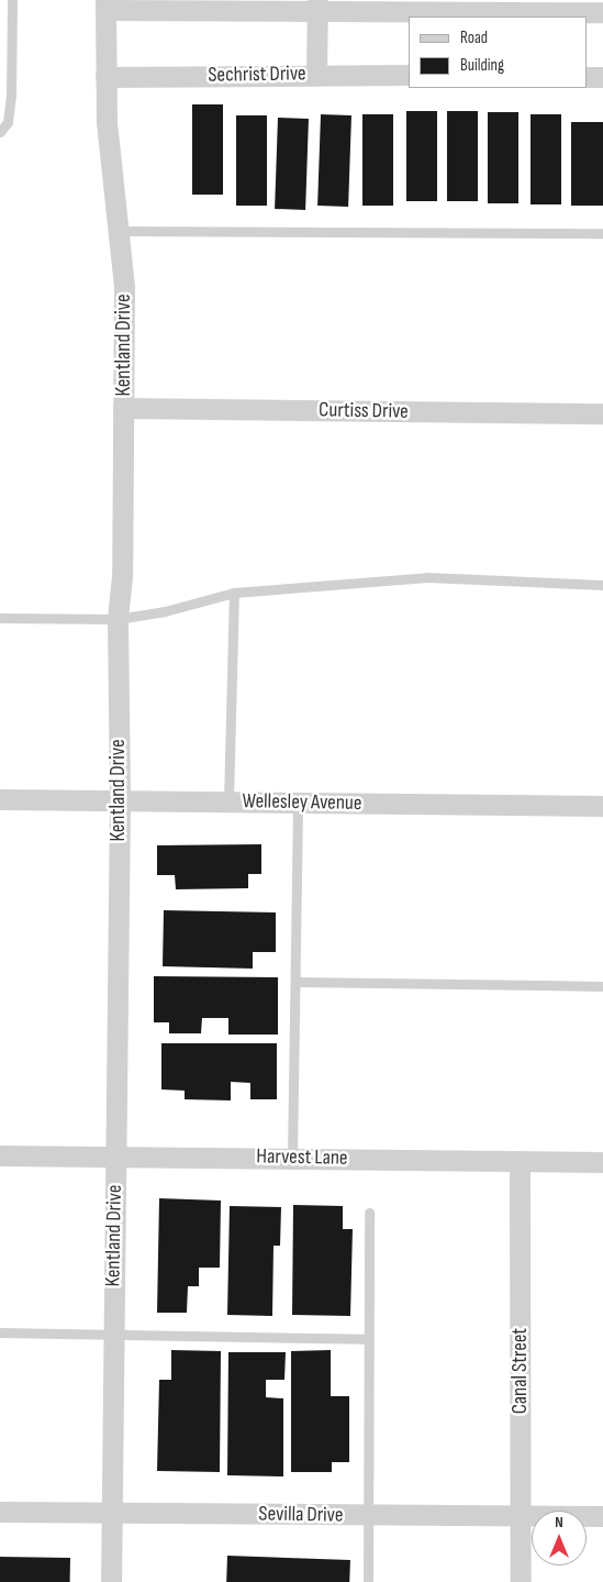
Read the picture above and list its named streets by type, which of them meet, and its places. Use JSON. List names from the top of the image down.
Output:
{
  "streets": {
    "street": [
      "Sechrist Drive",
      "Kentland Drive",
      "Curtiss Drive",
      "Wellesley Avenue",
      "Harvest Lane",
      "Canal Street",
      "Sevilla Drive"
    ]
  },
  "crossings": [
    ["Sechrist Drive", "Kentland Drive"],
    ["Kentland Drive", "Curtiss Drive"],
    ["Kentland Drive", "Wellesley Avenue"],
    ["Kentland Drive", "Harvest Lane"],
    ["Kentland Drive", "Sevilla Drive"],
    ["Harvest Lane", "Canal Street"],
    ["Canal Street", "Sevilla Drive"]
  ],
  "legend": ["Road", "Building"],
  "north": "top"
}
